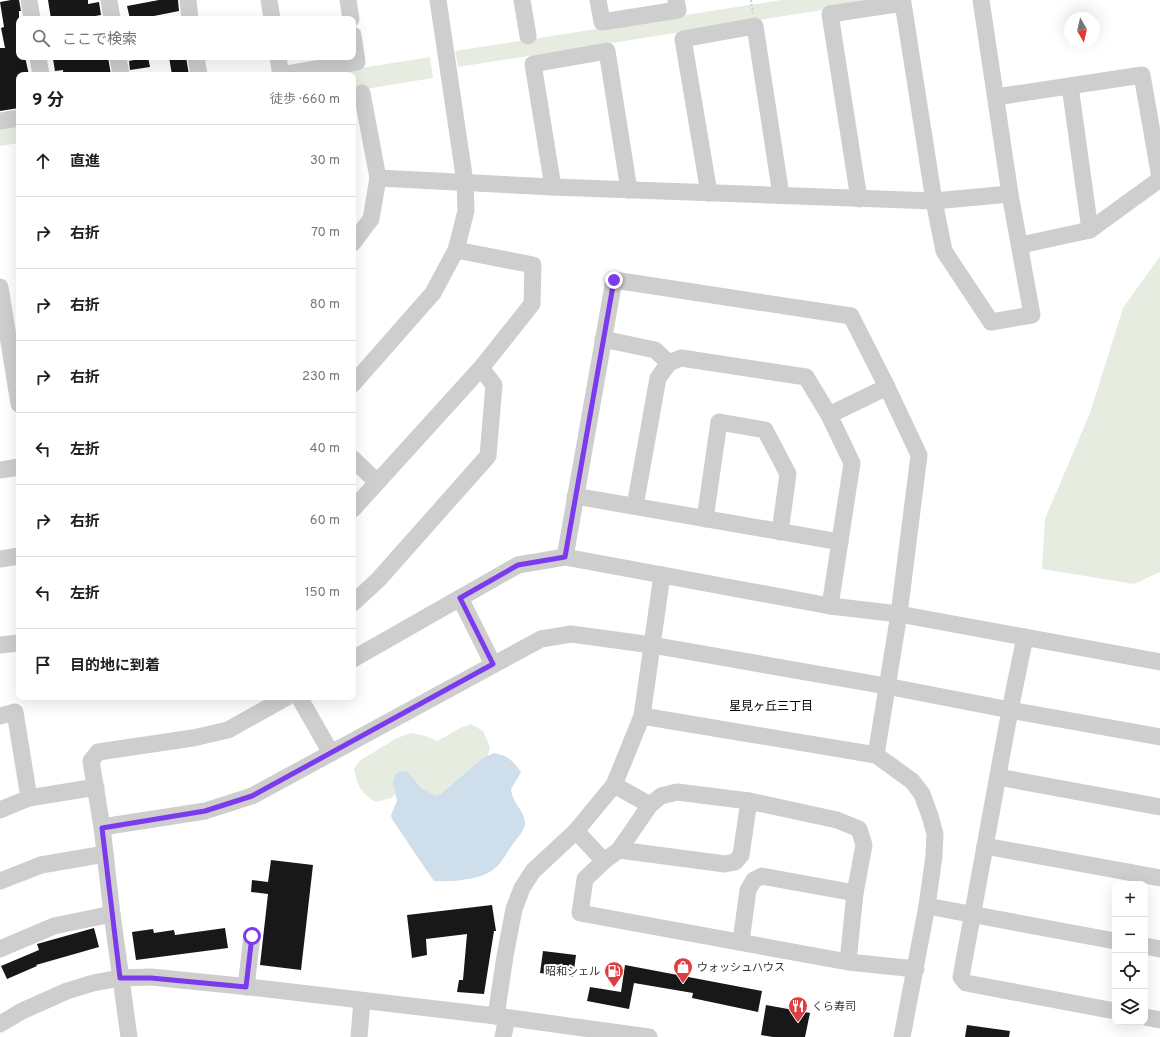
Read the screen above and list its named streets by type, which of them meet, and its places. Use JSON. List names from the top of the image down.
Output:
{
  "districts": ["星見ヶ丘三丁目"],
  "places": {
    "shop": ["ウォッシュハウス"],
    "fuel station": ["昭和シェル"],
    "restaurant": ["くら寿司"]
  },
  "north": "bottom",
  "page": {
    "search": "ここで検索",
    "heading": ["9 分", "徒歩 · 660 m"],
    "list": [
      ["直進", "30 m"],
      ["右折", "70 m"],
      ["右折", "80 m"],
      ["右折", "230 m"],
      ["左折", "40 m"],
      ["右折", "60 m"],
      ["左折", "150 m"],
      "目的地に到着"
    ],
    "map_buttons": ["+", "−"]
  }
}
